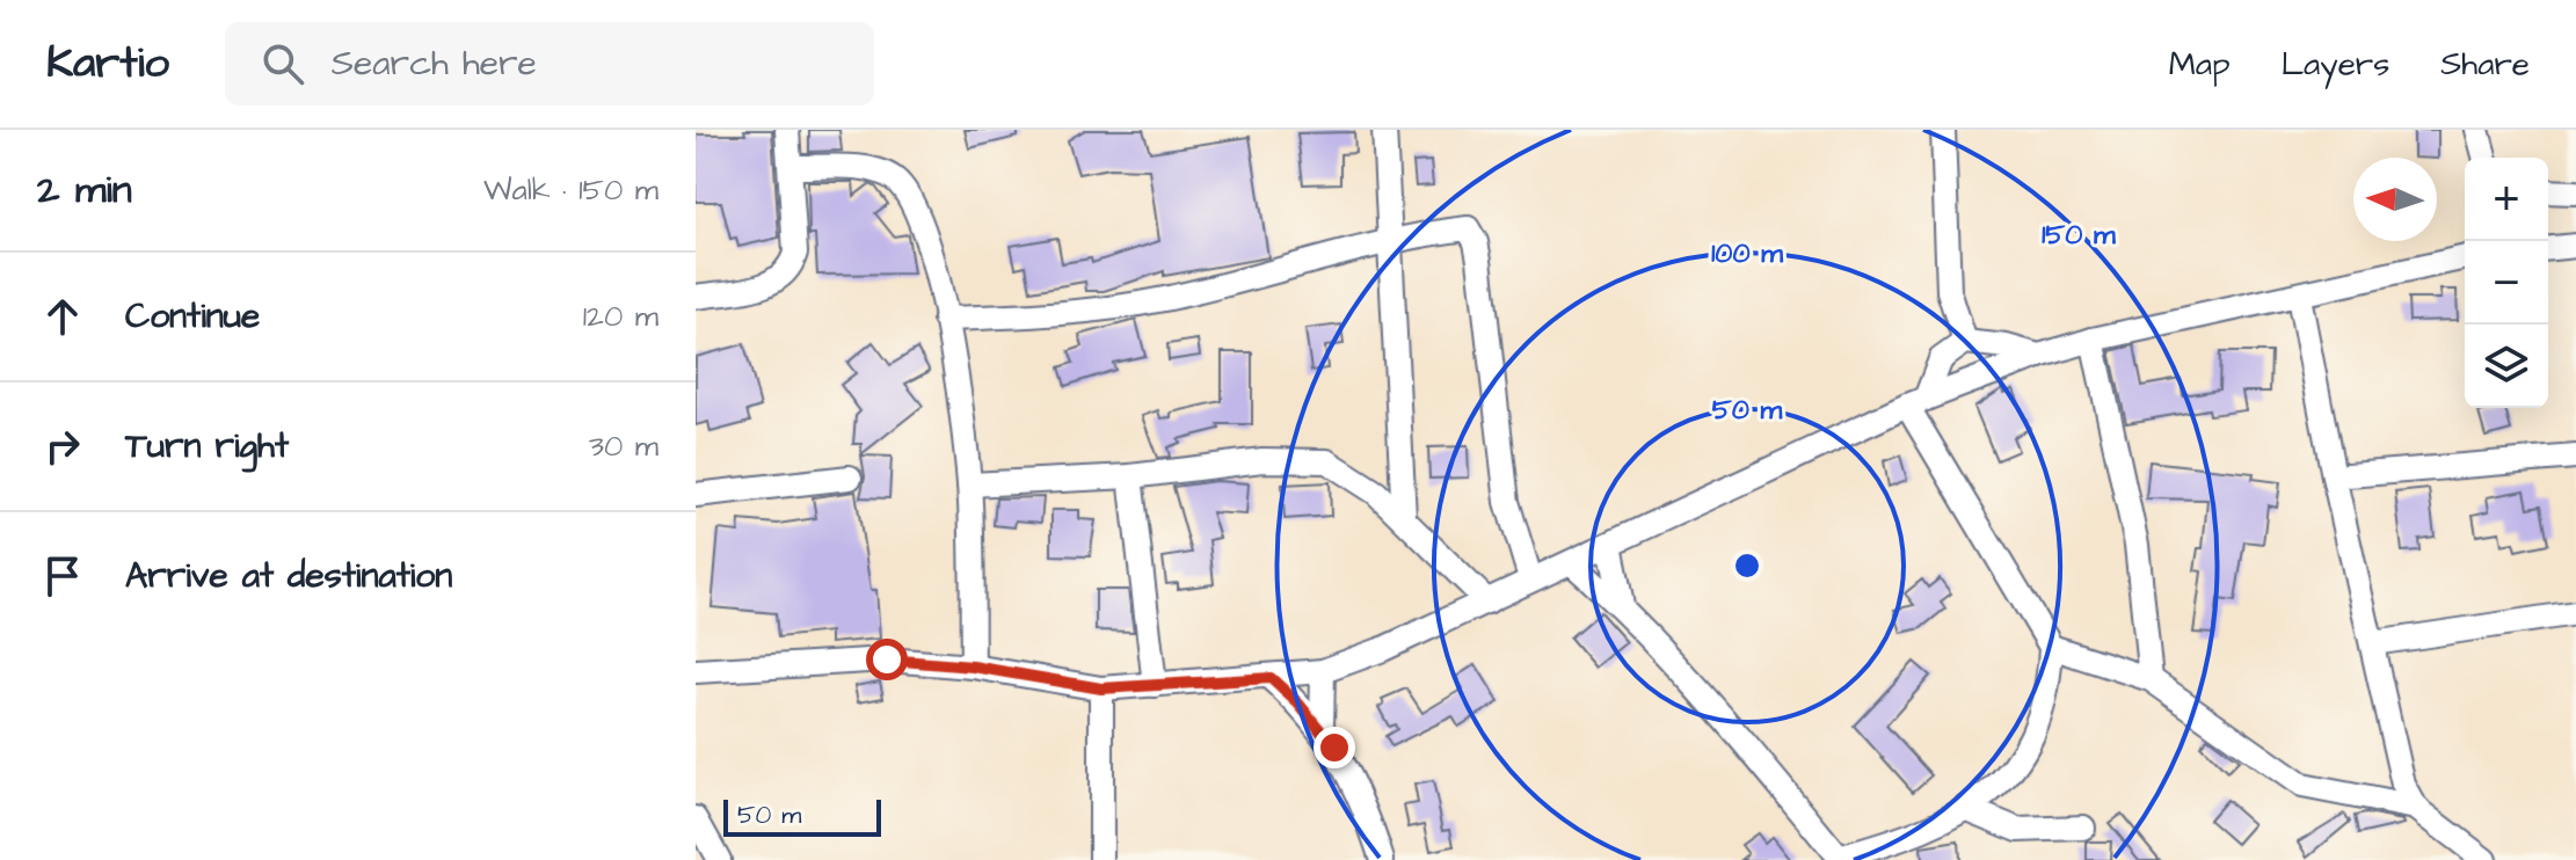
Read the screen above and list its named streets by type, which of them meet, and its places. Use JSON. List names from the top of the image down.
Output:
{
  "scale_bar": "50 m",
  "north": "left",
  "page": {
    "header": "Kartio",
    "search": "Search here",
    "nav": ["Map", "Layers", "Share"],
    "heading": ["2 min", "Walk · 150 m"],
    "map_buttons": ["+", "−"],
    "list": [
      ["Continue", "120 m"],
      ["Turn right", "30 m"],
      "Arrive at destination"
    ],
    "scale": "50 m"
  },
  "rings": ["150 m", "100 m", "50 m"]
}
